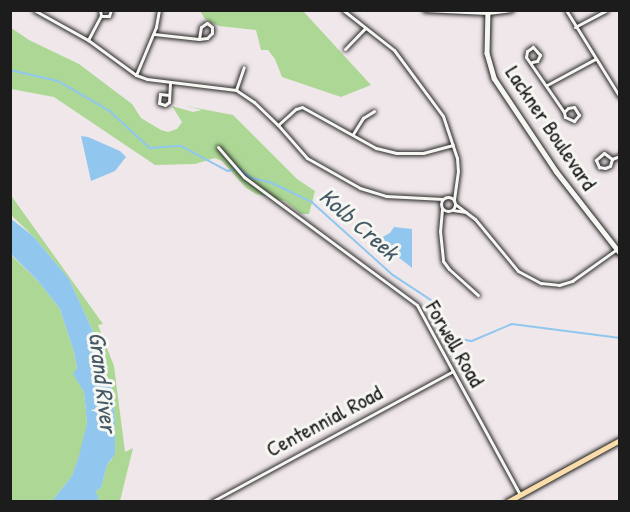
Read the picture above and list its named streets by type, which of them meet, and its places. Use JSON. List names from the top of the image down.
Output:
{
  "streets": {
    "main road": ["Lackner Boulevard"],
    "street": ["Forwell Road", "Centennial Road"]
  },
  "crossings": [
    ["Forwell Road", "Centennial Road"]
  ],
  "water": ["Kolb Creek", "Grand River"]
}
